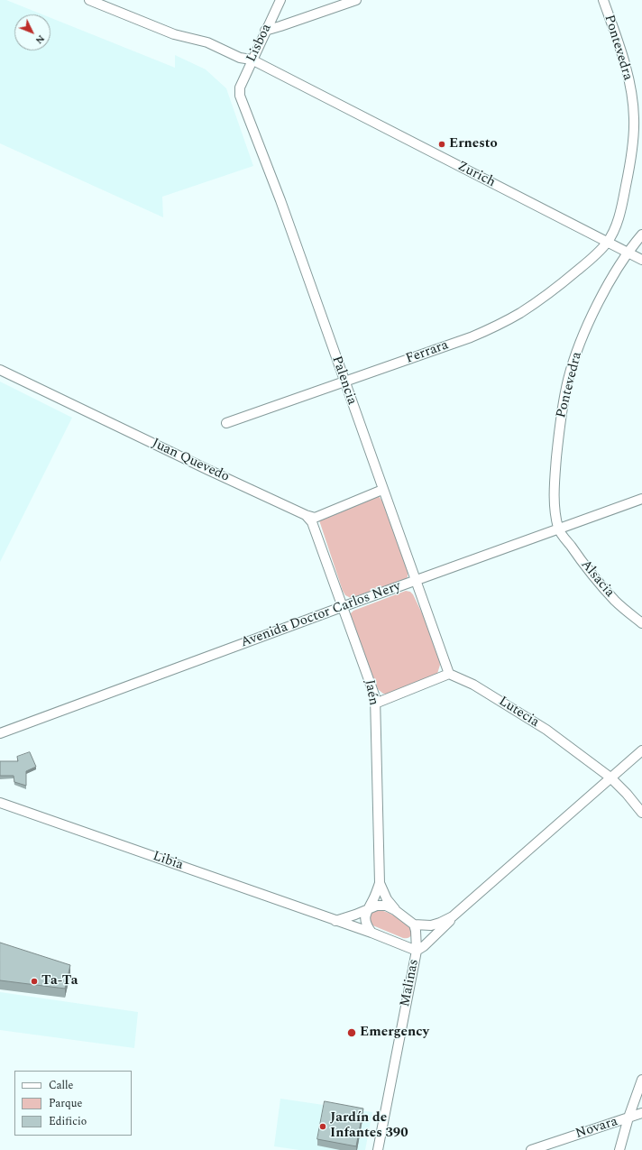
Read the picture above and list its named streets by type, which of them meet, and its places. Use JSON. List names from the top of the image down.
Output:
{
  "streets": {
    "street": [
      "Lisboa",
      "Pontevedra",
      "Zurich",
      "Ferrara",
      "Palencia",
      "Juan Quevedo",
      "Alsacia",
      "Avenida Doctor Carlos Nery",
      "Jaén",
      "Lutecia",
      "Libia",
      "Malinas",
      "Novara"
    ]
  },
  "crossings": [
    ["Lisboa", "Zurich"],
    ["Lisboa", "Palencia"],
    ["Pontevedra", "Zurich"],
    ["Pontevedra", "Ferrara"],
    ["Pontevedra", "Alsacia"],
    ["Pontevedra", "Avenida Doctor Carlos Nery"],
    ["Zurich", "Ferrara"],
    ["Ferrara", "Palencia"],
    ["Palencia", "Juan Quevedo"],
    ["Palencia", "Avenida Doctor Carlos Nery"],
    ["Palencia", "Lutecia"],
    ["Juan Quevedo", "Jaén"],
    ["Alsacia", "Avenida Doctor Carlos Nery"],
    ["Avenida Doctor Carlos Nery", "Jaén"],
    ["Lutecia", "Malinas"],
    ["Libia", "Malinas"]
  ],
  "places": [
    "Ernesto",
    "Ta-Ta",
    "Emergency",
    "Jardín de Infantes 390"
  ],
  "legend": ["Calle", "Parque", "Edificio"],
  "north": "bottom right"
}
